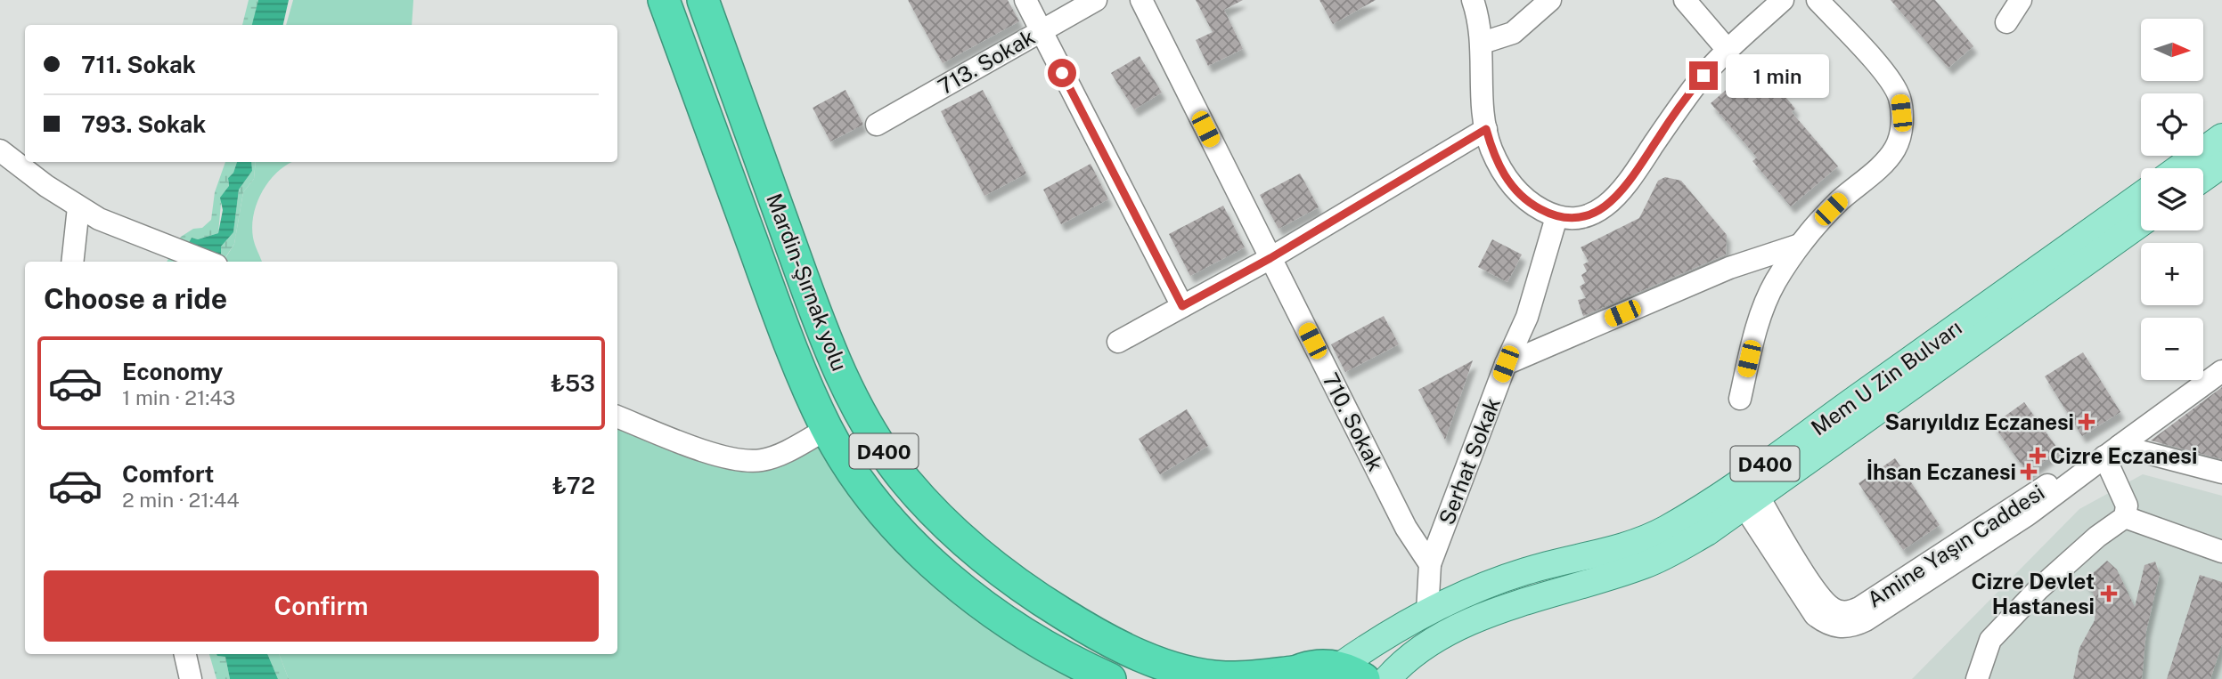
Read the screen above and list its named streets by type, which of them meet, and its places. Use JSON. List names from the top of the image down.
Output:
{
  "streets": {
    "highway": ["Mardin-Şırnak yolu", "D400"],
    "main road": ["Mem U Zin Bulvarı"],
    "street": [
      "713. Sokak",
      "710. Sokak",
      "Serhat Sokak",
      "Amine Yaşın Caddesi"
    ]
  },
  "crossings": [
    ["Mardin-Şırnak yolu", "Mem U Zin Bulvarı"],
    ["Mem U Zin Bulvarı", "Amine Yaşın Caddesi"],
    ["710. Sokak", "Serhat Sokak"]
  ],
  "places": {
    "health": [
      "Sarıyıldız Eczanesi",
      "Cizre Eczanesi",
      "İhsan Eczanesi",
      "Cizre Devlet Hastanesi"
    ]
  },
  "north": "right",
  "page": {
    "map_buttons": ["+", "−"],
    "banner": ["711. Sokak", "793. Sokak"],
    "bubble": "1 min",
    "heading": "Choose a ride",
    "list": [
      {
        "name": "Economy",
        "note": "1 min · 21:43",
        "value": "₺53"
      },
      {
        "name": "Comfort",
        "note": "2 min · 21:44",
        "value": "₺72"
      }
    ],
    "buttons": "Confirm"
  }
}
